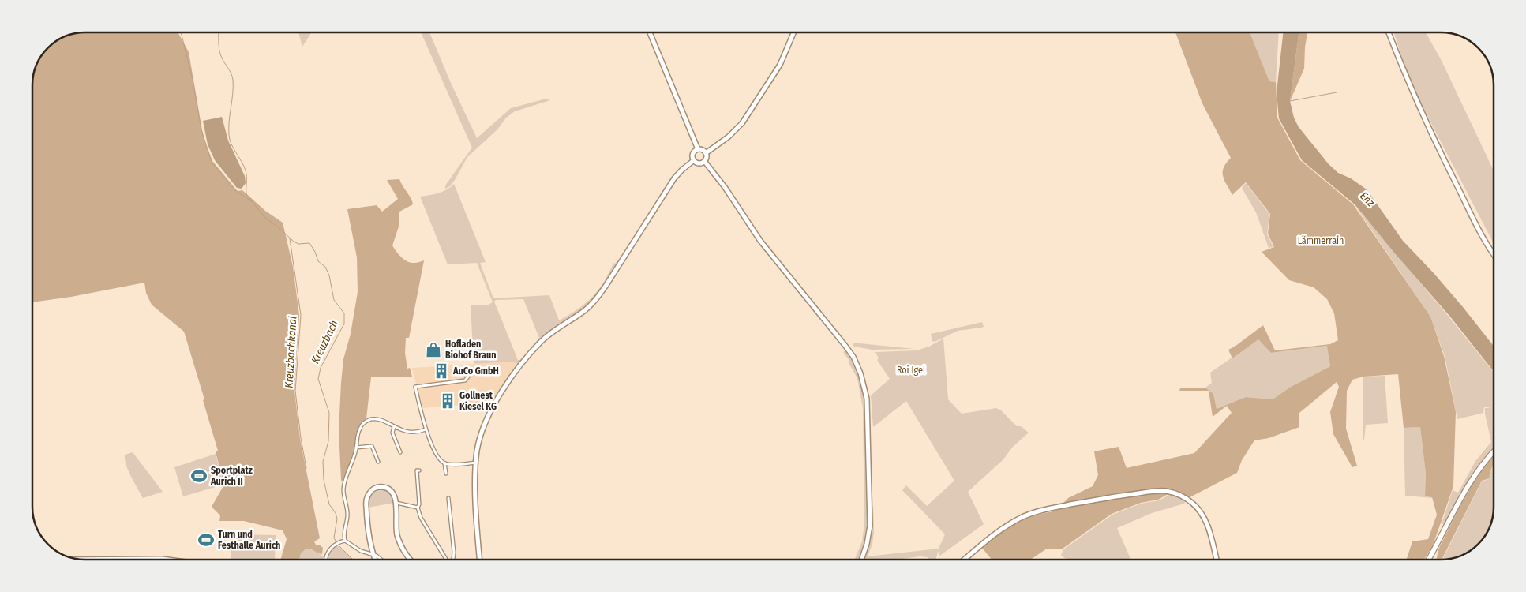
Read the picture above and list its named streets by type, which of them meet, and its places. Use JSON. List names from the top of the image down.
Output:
{
  "water": ["Enz", "Kreuzbach", "Kreuzbachkanal"],
  "parks": ["Lämmerrain", "Roi Igel"],
  "places": {
    "shop": ["Hofladen Biohof Braun"],
    "building": ["AuCo GmbH", "Gollnest Kiesel KG"],
    "sports": ["Sportplatz Aurich II", "Turn und Festhalle Aurich"]
  }
}
